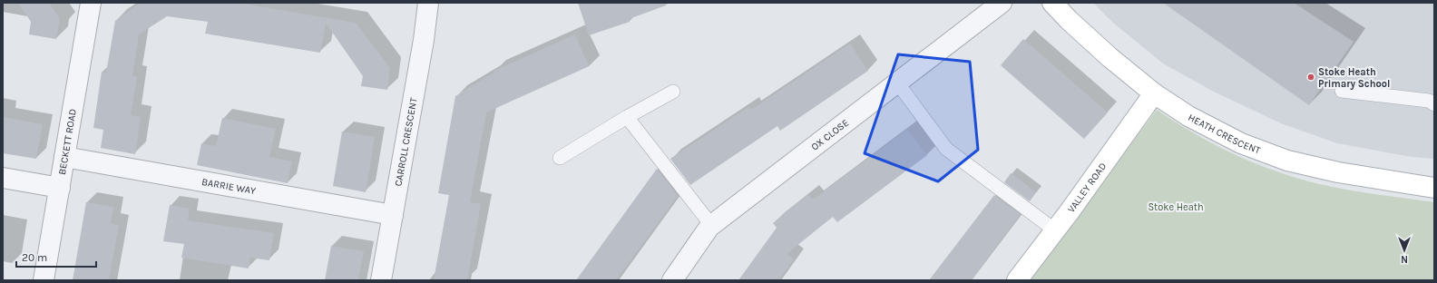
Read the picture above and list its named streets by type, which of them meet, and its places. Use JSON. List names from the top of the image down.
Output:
{
  "streets": {
    "street": [
      "HEATH CRESCENT",
      "OX CLOSE",
      "BECKETT ROAD",
      "CARROLL CRESCENT",
      "BARRIE WAY",
      "VALLEY ROAD"
    ]
  },
  "crossings": [
    ["HEATH CRESCENT", "VALLEY ROAD"],
    ["BECKETT ROAD", "BARRIE WAY"],
    ["CARROLL CRESCENT", "BARRIE WAY"]
  ],
  "parks": ["Stoke Heath"],
  "places": ["Stoke Heath Primary School"],
  "scale_bar": "20 m",
  "north": "bottom"
}
